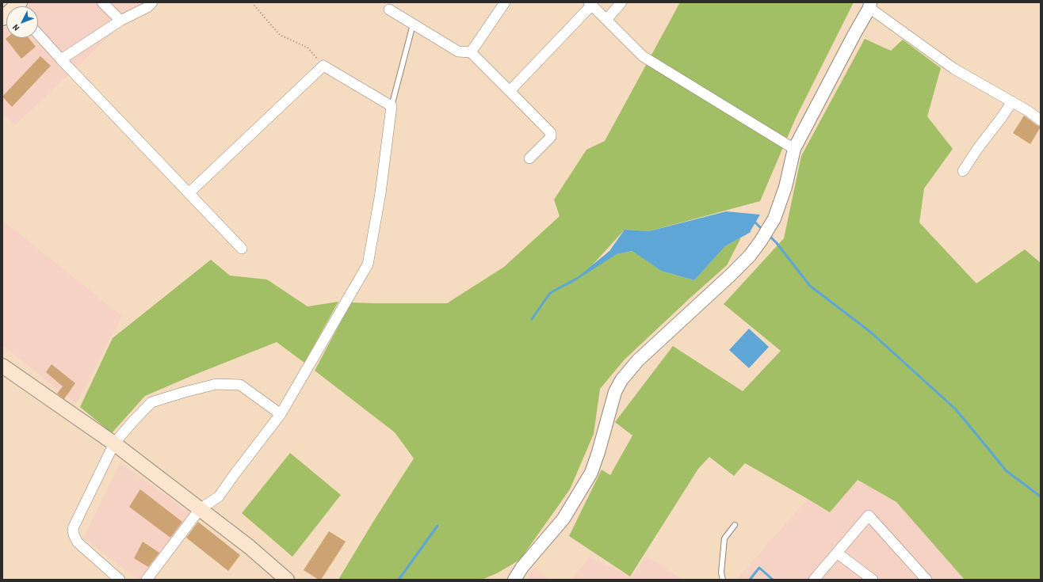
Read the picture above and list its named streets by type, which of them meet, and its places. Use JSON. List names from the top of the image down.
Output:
{
  "north": "bottom left"
}
